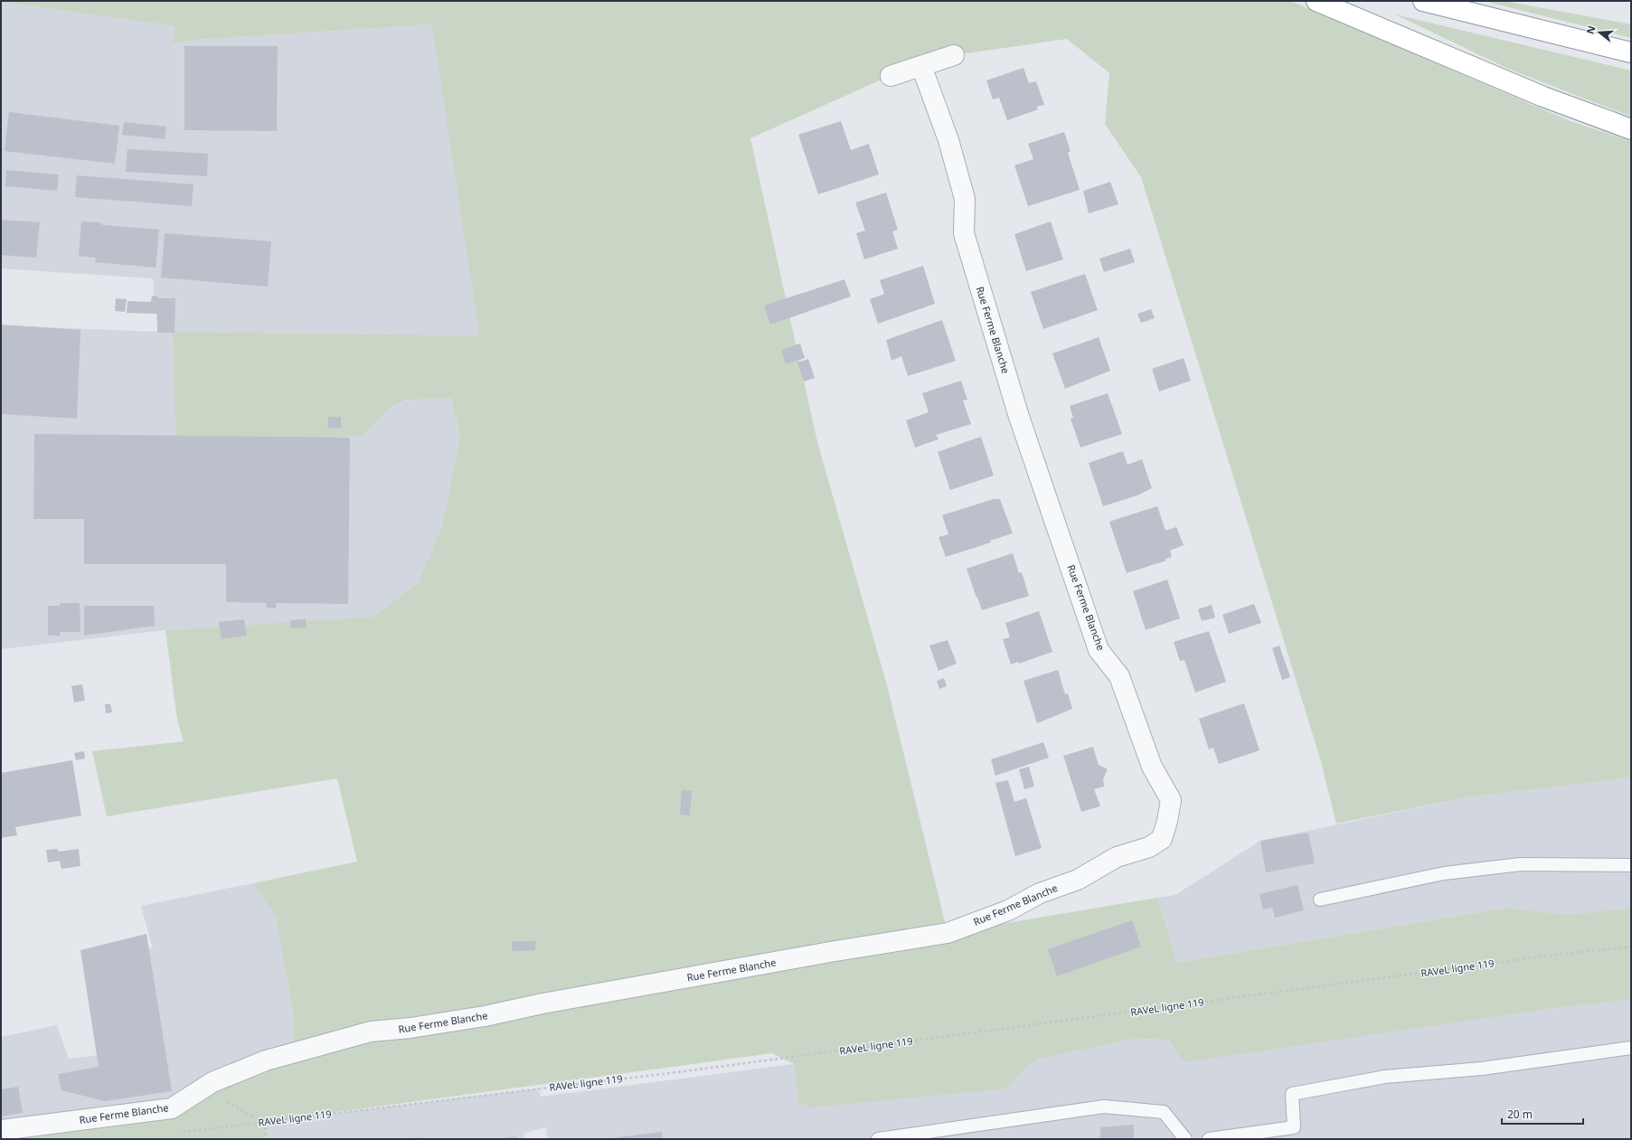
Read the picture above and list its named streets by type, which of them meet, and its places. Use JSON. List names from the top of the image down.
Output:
{
  "streets": {
    "street": ["Rue Ferme Blanche"],
    "path": ["RAVeL ligne 119"]
  },
  "scale_bar": "20 m",
  "north": "left"
}
